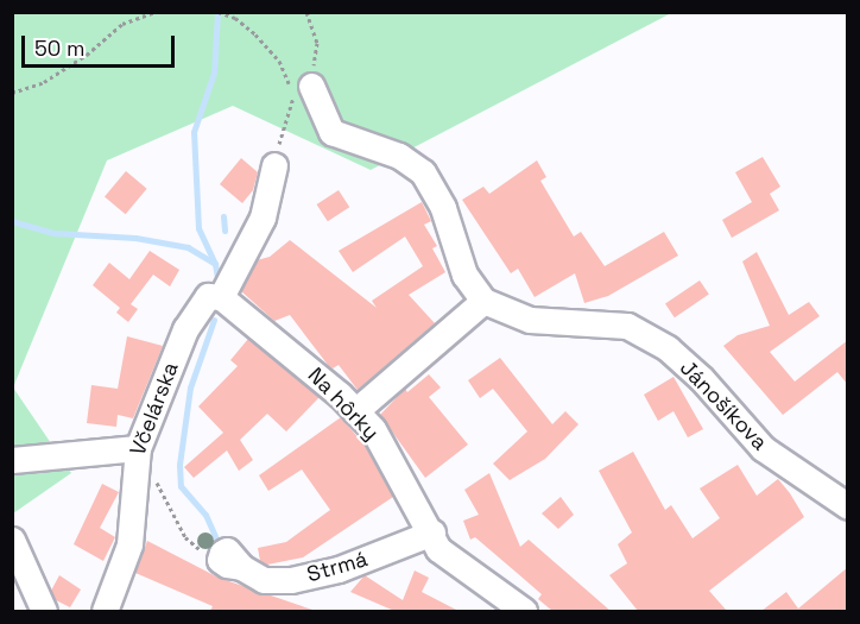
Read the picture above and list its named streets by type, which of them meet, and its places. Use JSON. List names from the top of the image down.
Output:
{
  "streets": {
    "street": [
      "Na hôrky",
      "Jánošíkova",
      "Včelárska",
      "Strmá"
    ]
  },
  "crossings": [
    ["Na hôrky", "Včelárska"],
    ["Na hôrky", "Strmá"]
  ],
  "scale_bar": "50 m"
}
